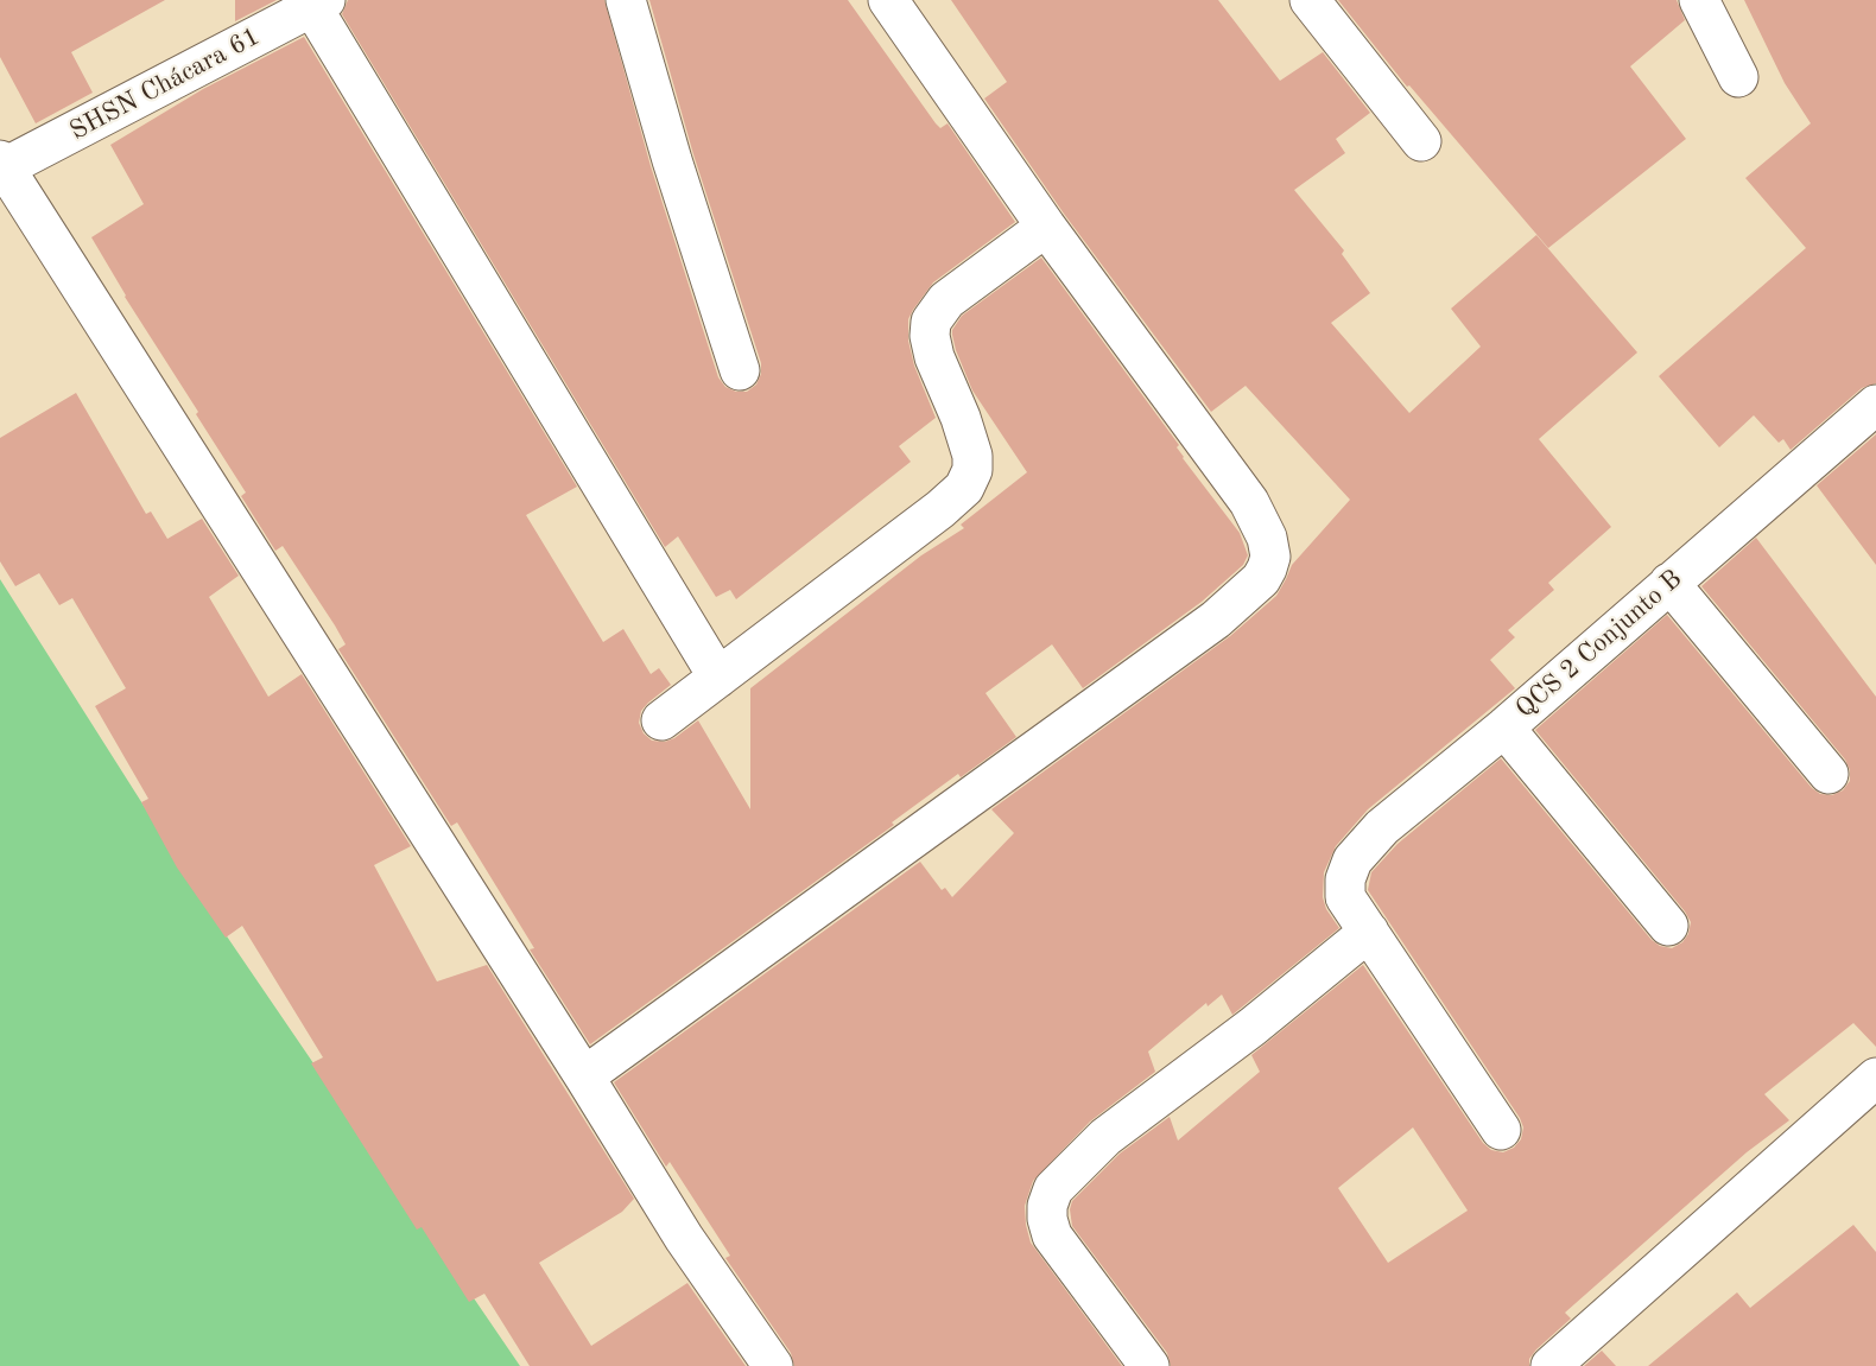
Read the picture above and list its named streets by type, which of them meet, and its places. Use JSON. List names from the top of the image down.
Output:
{
  "streets": {
    "street": ["SHSN Chácara 61", "QCS 2 Conjunto B"]
  }
}
